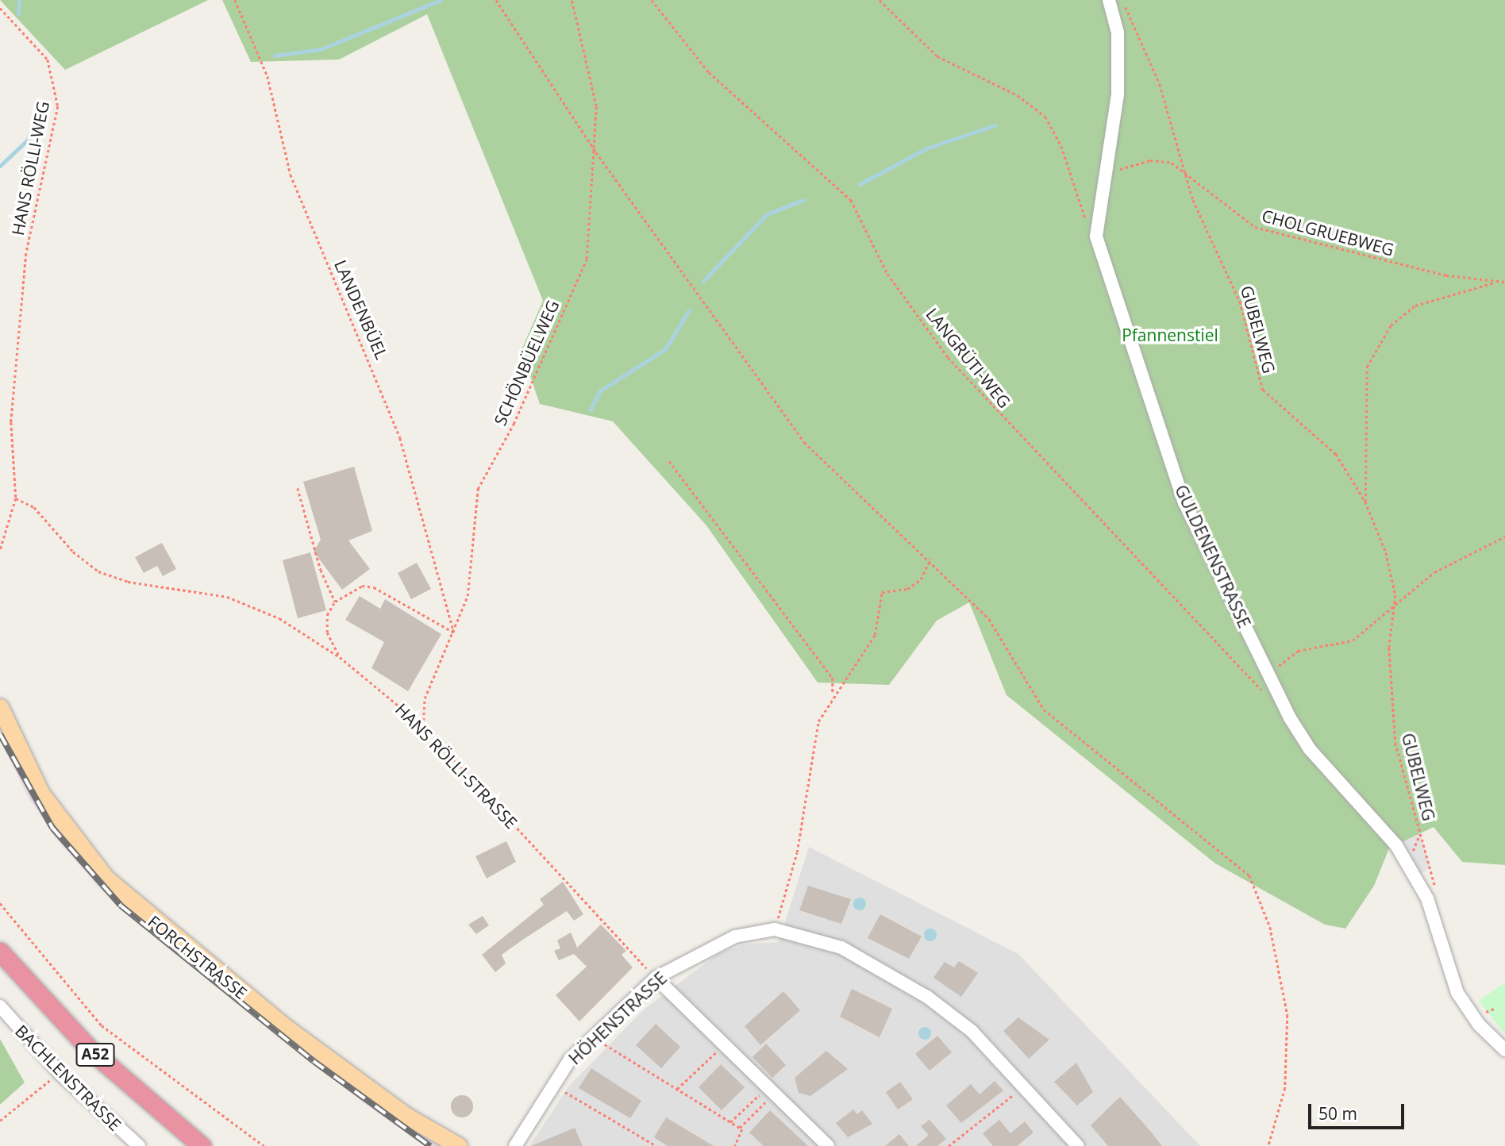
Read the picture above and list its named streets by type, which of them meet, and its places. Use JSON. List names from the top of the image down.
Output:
{
  "streets": {
    "highway": ["A52"],
    "main road": ["FORCHSTRASSE"],
    "street": ["GULDENENSTRASSE", "HÖHENSTRASSE", "BACHLENSTRASSE"],
    "path": [
      "HANS RÖLLI-WEG",
      "CHOLGRUEBWEG",
      "LANDENBÜEL",
      "GUBELWEG",
      "LANGRÜTI-WEG",
      "SCHÖNBÜELWEG",
      "HANS RÖLLI-STRASSE"
    ]
  },
  "crossings": [
    ["HANS RÖLLI-WEG", "HANS RÖLLI-STRASSE"],
    ["CHOLGRUEBWEG", "GUBELWEG"],
    ["LANDENBÜEL", "SCHÖNBÜELWEG"],
    ["SCHÖNBÜELWEG", "HANS RÖLLI-STRASSE"],
    ["HANS RÖLLI-STRASSE", "HÖHENSTRASSE"]
  ],
  "parks": ["Pfannenstiel"],
  "scale_bar": "50 m"
}
